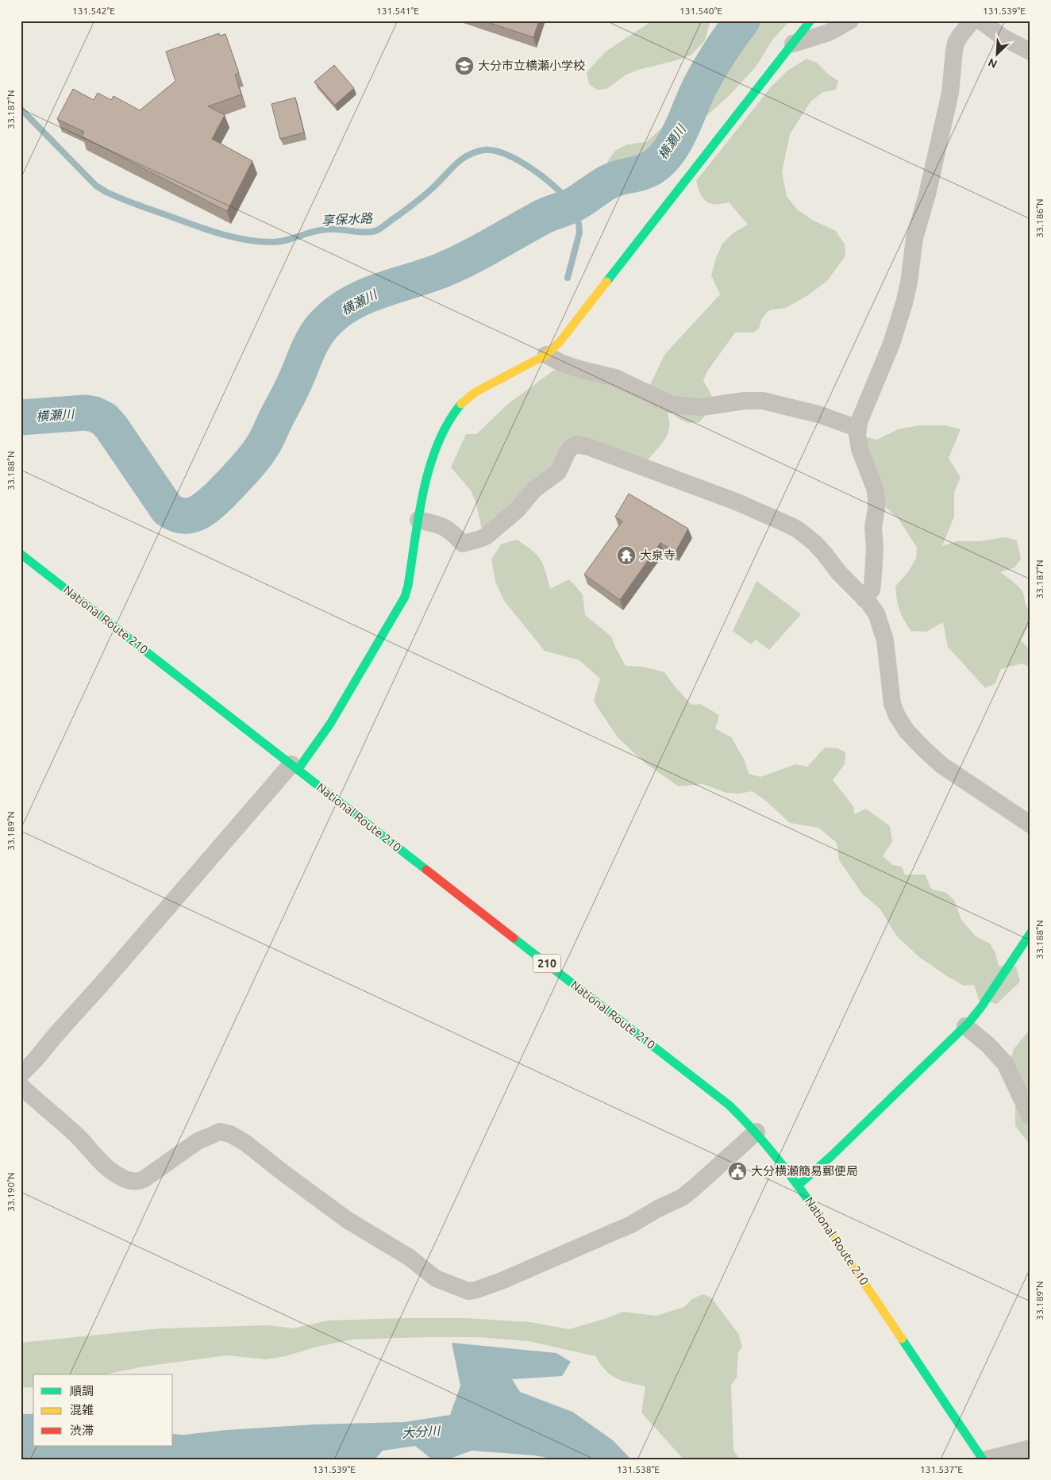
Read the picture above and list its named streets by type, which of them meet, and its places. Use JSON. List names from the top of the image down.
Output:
{
  "streets": {
    "main road": ["National Route 210", "210"]
  },
  "water": ["横瀬川", "享保水路", "大分川"],
  "places": {
    "school or university": ["大分市立横瀬小学校"],
    "temple": ["大泉寺"],
    "public building": ["大分横瀬簡易郵便局"]
  },
  "legend": ["順調", "混雑", "渋滞"],
  "north": "bottom left",
  "coordinates": [
    "131.542°E",
    "131.541°E",
    "131.540°E",
    "131.539°E",
    "33.187°N",
    "33.186°N",
    "33.188°N",
    "33.189°N",
    "33.190°N",
    "131.538°E",
    "131.537°E"
  ]
}
